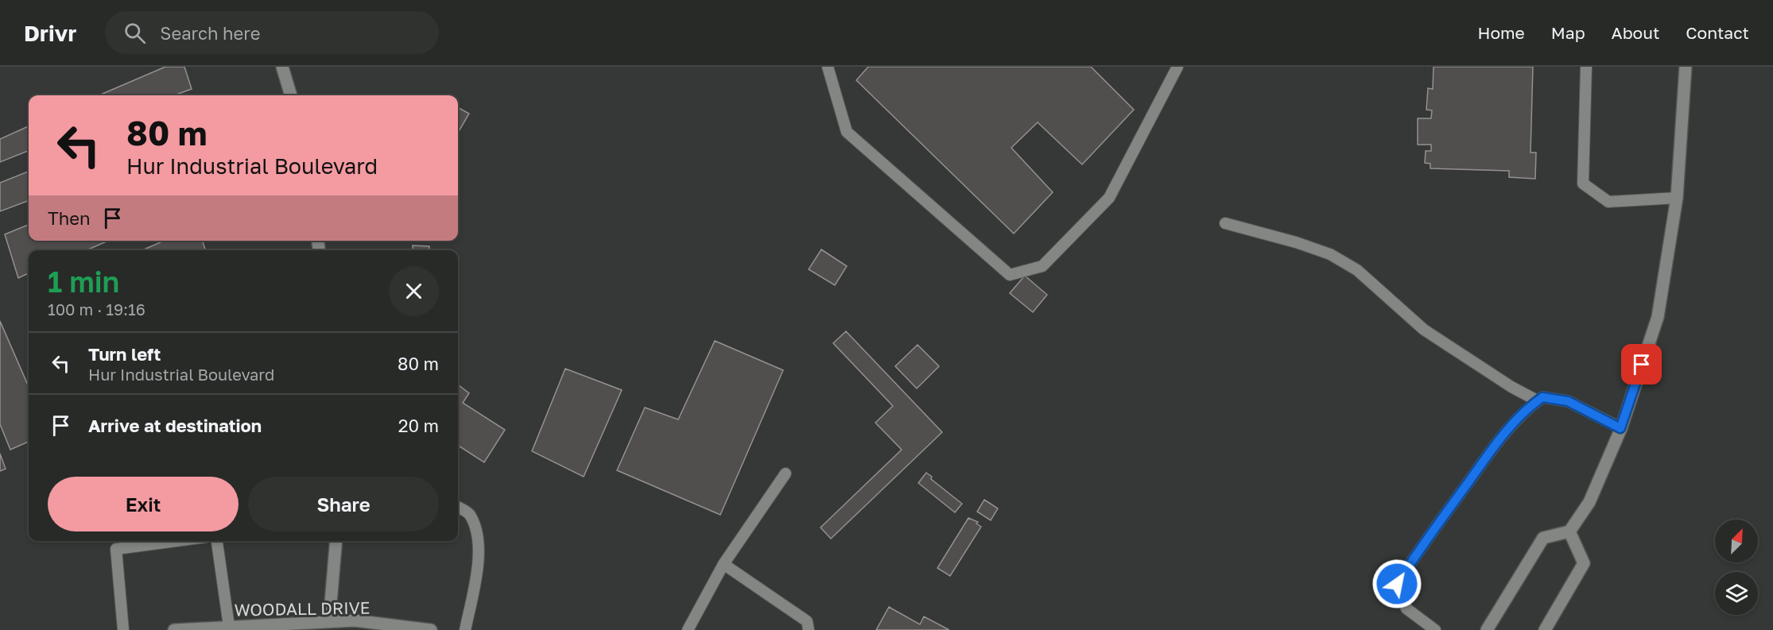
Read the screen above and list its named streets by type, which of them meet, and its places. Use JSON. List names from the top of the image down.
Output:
{
  "streets": {
    "street": ["WOODALL DRIVE"]
  },
  "north": "top right",
  "page": {
    "header": "Drivr",
    "search": "Search here",
    "nav": [
      "Home",
      "Map",
      "About",
      "Contact"
    ],
    "turn": ["80 m", "Hur Industrial Boulevard"],
    "then": "Then",
    "heading": ["1 min", "100 m · 19:16"],
    "list": [
      {
        "name": "Turn left",
        "note": "Hur Industrial Boulevard",
        "value": "80 m"
      },
      {
        "name": "Arrive at destination",
        "value": "20 m"
      }
    ],
    "buttons": ["Exit", "Share"]
  }
}
